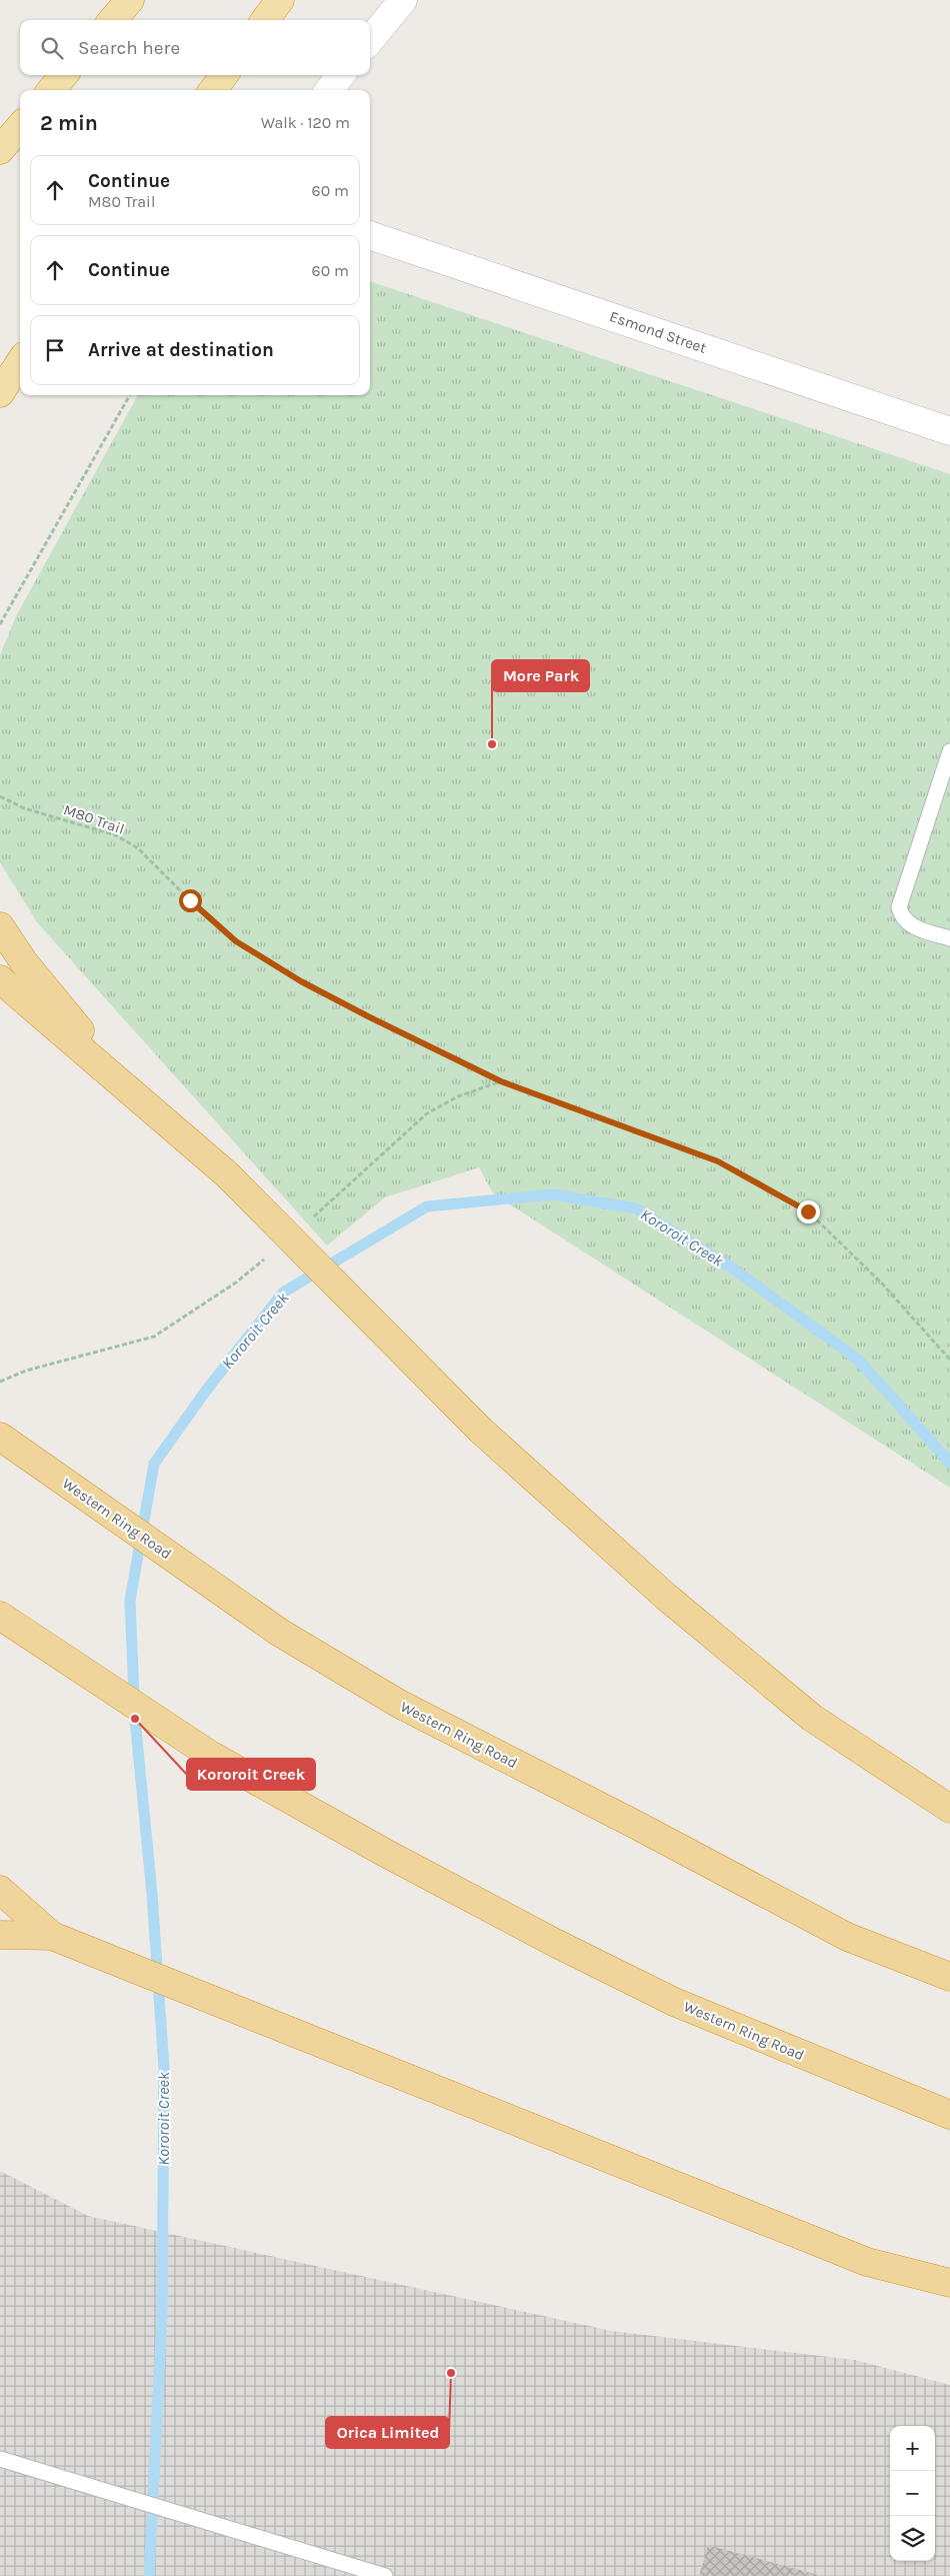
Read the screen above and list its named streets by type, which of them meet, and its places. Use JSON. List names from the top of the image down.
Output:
{
  "streets": {
    "highway": ["Western Ring Road"],
    "street": ["Esmond Street"],
    "path": ["M80 Trail"]
  },
  "water": ["Kororoit Creek"],
  "places": ["More Park", "Kororoit Creek", "Orica Limited"],
  "page": {
    "search": "Search here",
    "heading": ["2 min", "Walk · 120 m"],
    "list": [
      ["Continue", "M80 Trail", "60 m"],
      ["Continue", "60 m"],
      "Arrive at destination"
    ],
    "map_buttons": ["+", "−"]
  }
}
